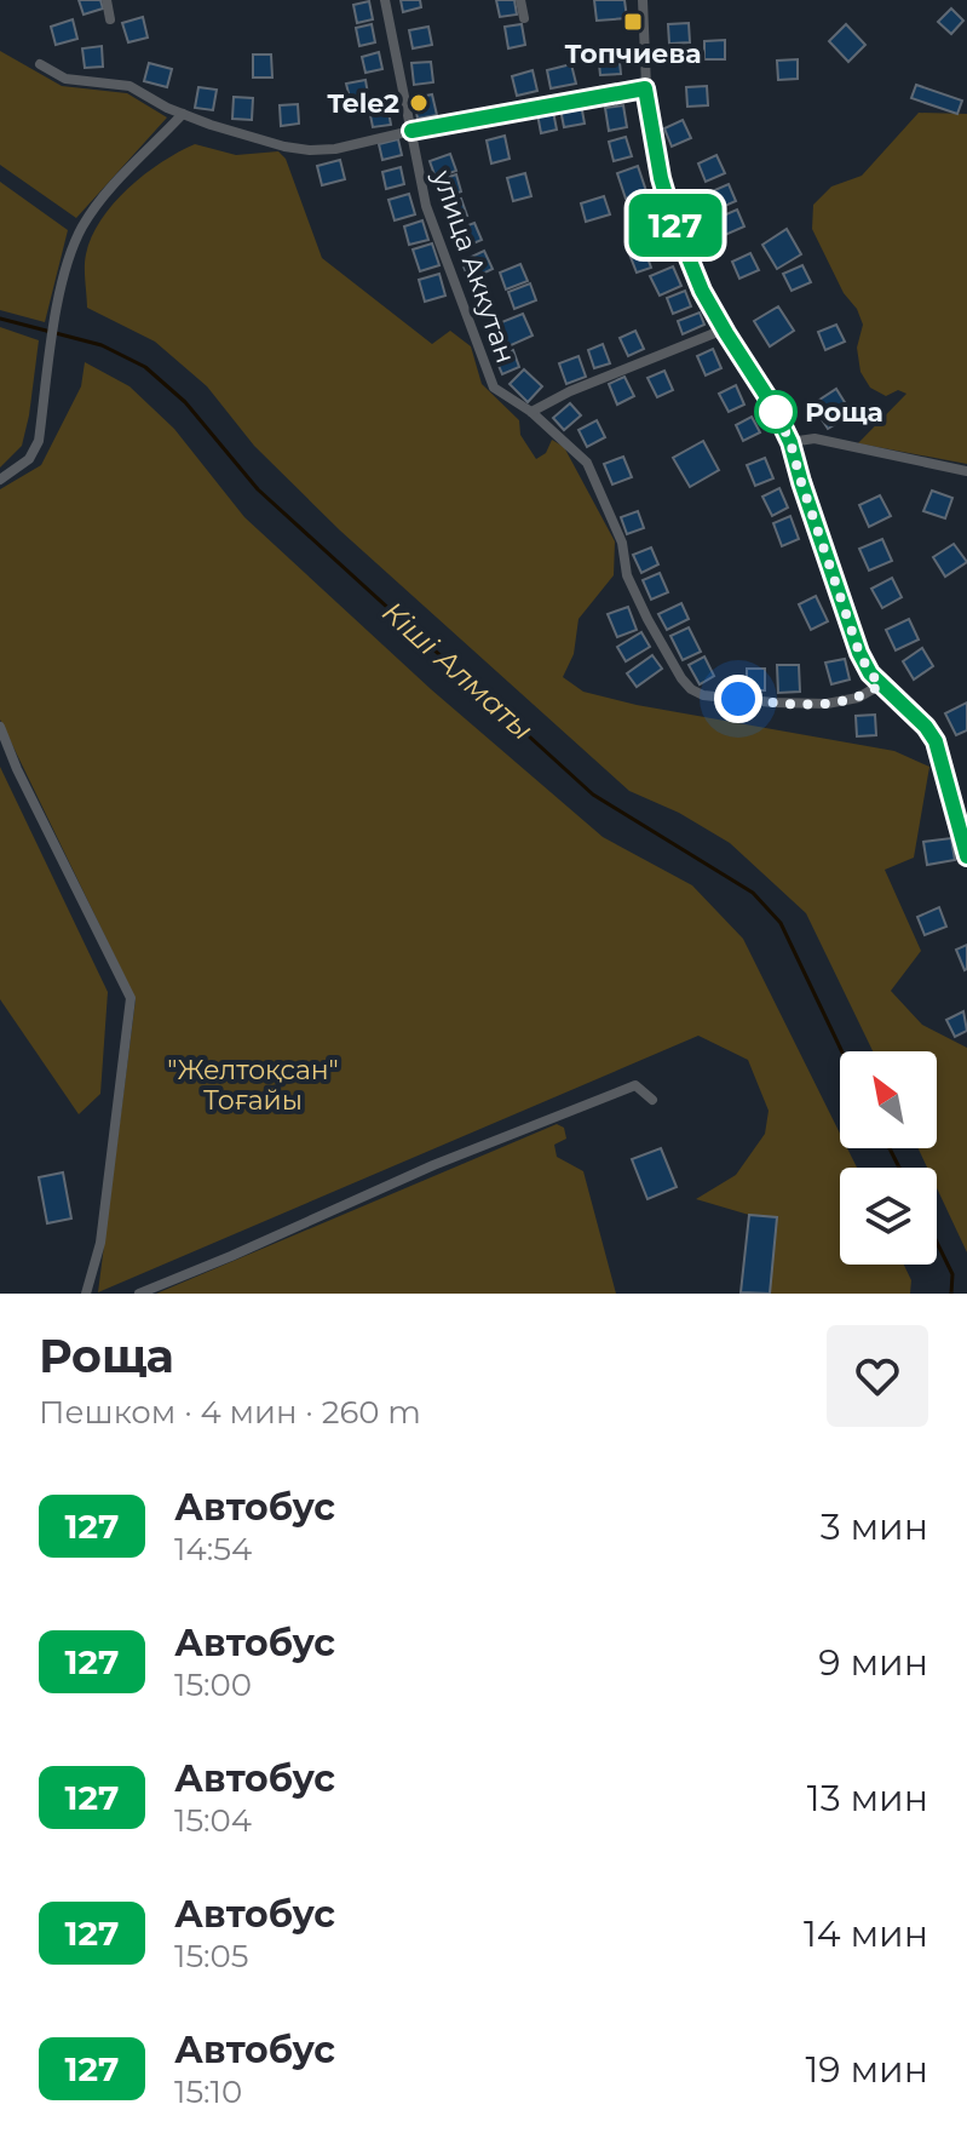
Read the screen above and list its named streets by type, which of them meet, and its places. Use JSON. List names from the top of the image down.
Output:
{
  "streets": {
    "street": ["улица Аккутан"]
  },
  "water": ["Кіші Алматы"],
  "parks": ["\"Желтоқсан\" Тоғайы"],
  "places": {
    "transit": ["Топчиева"],
    "other": ["Tele2", "Роща"]
  },
  "lines": ["bus line 127"],
  "north": "top left",
  "page": {
    "on_map": "127",
    "heading": ["Роща", "Пешком · 4 мин · 260 m"],
    "list": [
      {
        "mark": "127",
        "name": "Автобус",
        "note": "14:54",
        "value": "3 мин"
      },
      {
        "mark": "127",
        "name": "Автобус",
        "note": "15:00",
        "value": "9 мин"
      },
      {
        "mark": "127",
        "name": "Автобус",
        "note": "15:04",
        "value": "13 мин"
      },
      {
        "mark": "127",
        "name": "Автобус",
        "note": "15:05",
        "value": "14 мин"
      },
      {
        "mark": "127",
        "name": "Автобус",
        "note": "15:10",
        "value": "19 мин"
      }
    ]
  }
}
